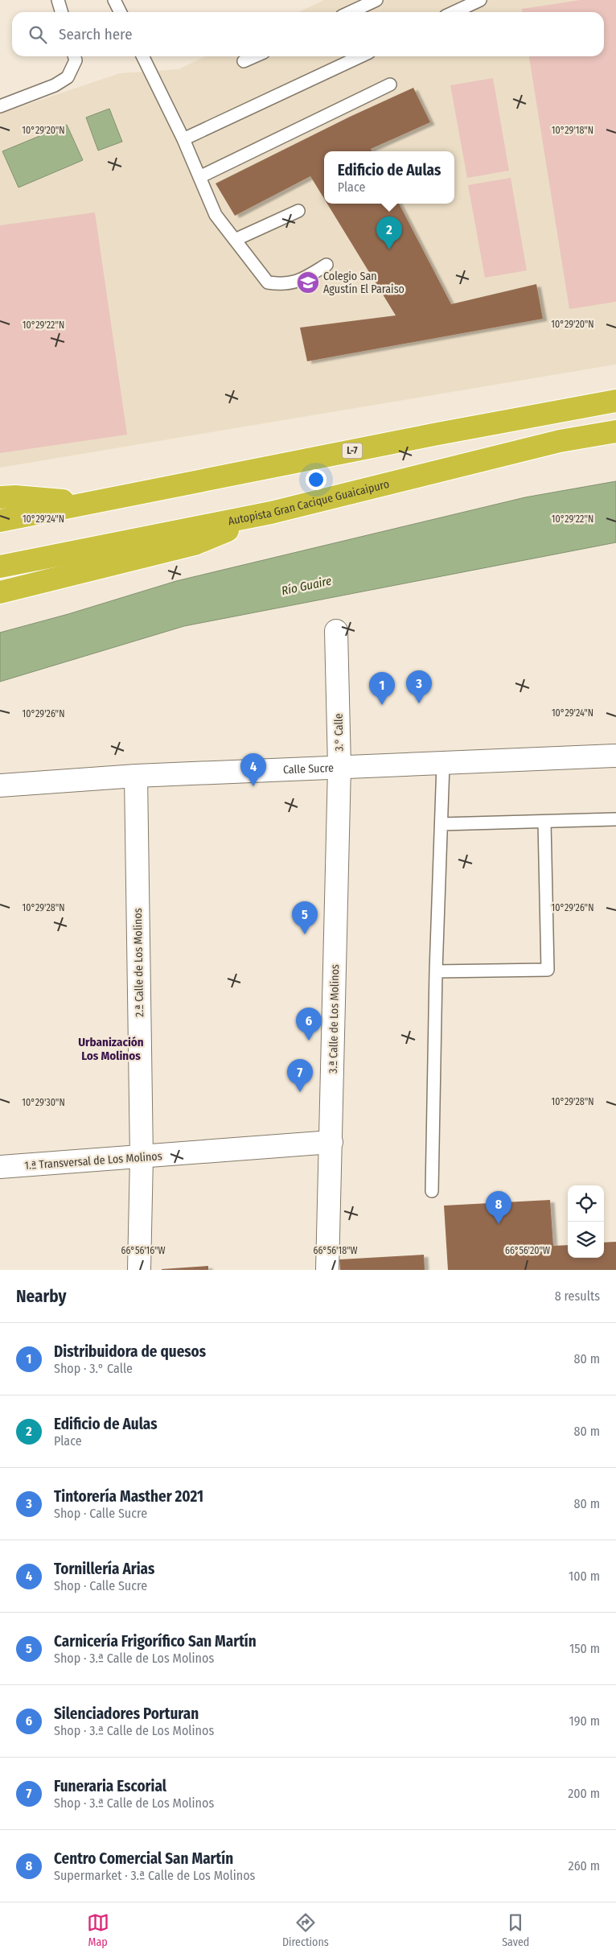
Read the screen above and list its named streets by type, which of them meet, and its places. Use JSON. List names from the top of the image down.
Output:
{
  "streets": {
    "highway": ["L-7", "Autopista Gran Cacique Guaicaipuro"],
    "street": [
      "3.° Calle",
      "Calle Sucre",
      "2.ª Calle de Los Molinos",
      "3.ª Calle de Los Molinos",
      "1.ª Transversal de Los Molinos"
    ]
  },
  "crossings": [
    ["3.° Calle", "Calle Sucre"],
    ["3.° Calle", "3.ª Calle de Los Molinos"],
    ["Calle Sucre", "2.ª Calle de Los Molinos"],
    ["Calle Sucre", "3.ª Calle de Los Molinos"],
    ["2.ª Calle de Los Molinos", "1.ª Transversal de Los Molinos"],
    ["3.ª Calle de Los Molinos", "1.ª Transversal de Los Molinos"]
  ],
  "districts": ["Urbanización Los Molinos"],
  "water": ["Río Guaire"],
  "places": {
    "school or university": ["Colegio San Agustín El Paraiso"]
  },
  "page": {
    "search": "Search here",
    "popup": ["Edificio de Aulas", "Place"],
    "pins": [
      "2",
      "3",
      "1",
      "4",
      "5",
      "6",
      "7",
      "8"
    ],
    "heading": ["Nearby", "8 results"],
    "list": [
      {
        "mark": "1",
        "name": "Distribuidora de quesos",
        "note": "Shop · 3.° Calle",
        "value": "80 m"
      },
      {
        "mark": "2",
        "name": "Edificio de Aulas",
        "note": "Place",
        "value": "80 m"
      },
      {
        "mark": "3",
        "name": "Tintorería Masther 2021",
        "note": "Shop · Calle Sucre",
        "value": "80 m"
      },
      {
        "mark": "4",
        "name": "Tornillería Arias",
        "note": "Shop · Calle Sucre",
        "value": "100 m"
      },
      {
        "mark": "5",
        "name": "Carnicería Frigorífico San Martín",
        "note": "Shop · 3.ª Calle de Los Molinos",
        "value": "150 m"
      },
      {
        "mark": "6",
        "name": "Silenciadores Porturan",
        "note": "Shop · 3.ª Calle de Los Molinos",
        "value": "190 m"
      },
      {
        "mark": "7",
        "name": "Funeraria Escorial",
        "note": "Shop · 3.ª Calle de Los Molinos",
        "value": "200 m"
      },
      {
        "mark": "8",
        "name": "Centro Comercial San Martín",
        "note": "Supermarket · 3.ª Calle de Los Molinos",
        "value": "260 m"
      }
    ],
    "nav": ["Map", "Directions", "Saved"]
  },
  "coordinates": [
    "10°29'18\"N",
    "10°29'20\"N",
    "10°29'22\"N",
    "10°29'24\"N",
    "10°29'26\"N",
    "10°29'28\"N",
    "10°29'30\"N",
    "66°56'16\"W",
    "66°56'18\"W",
    "66°56'20\"W"
  ]
}
